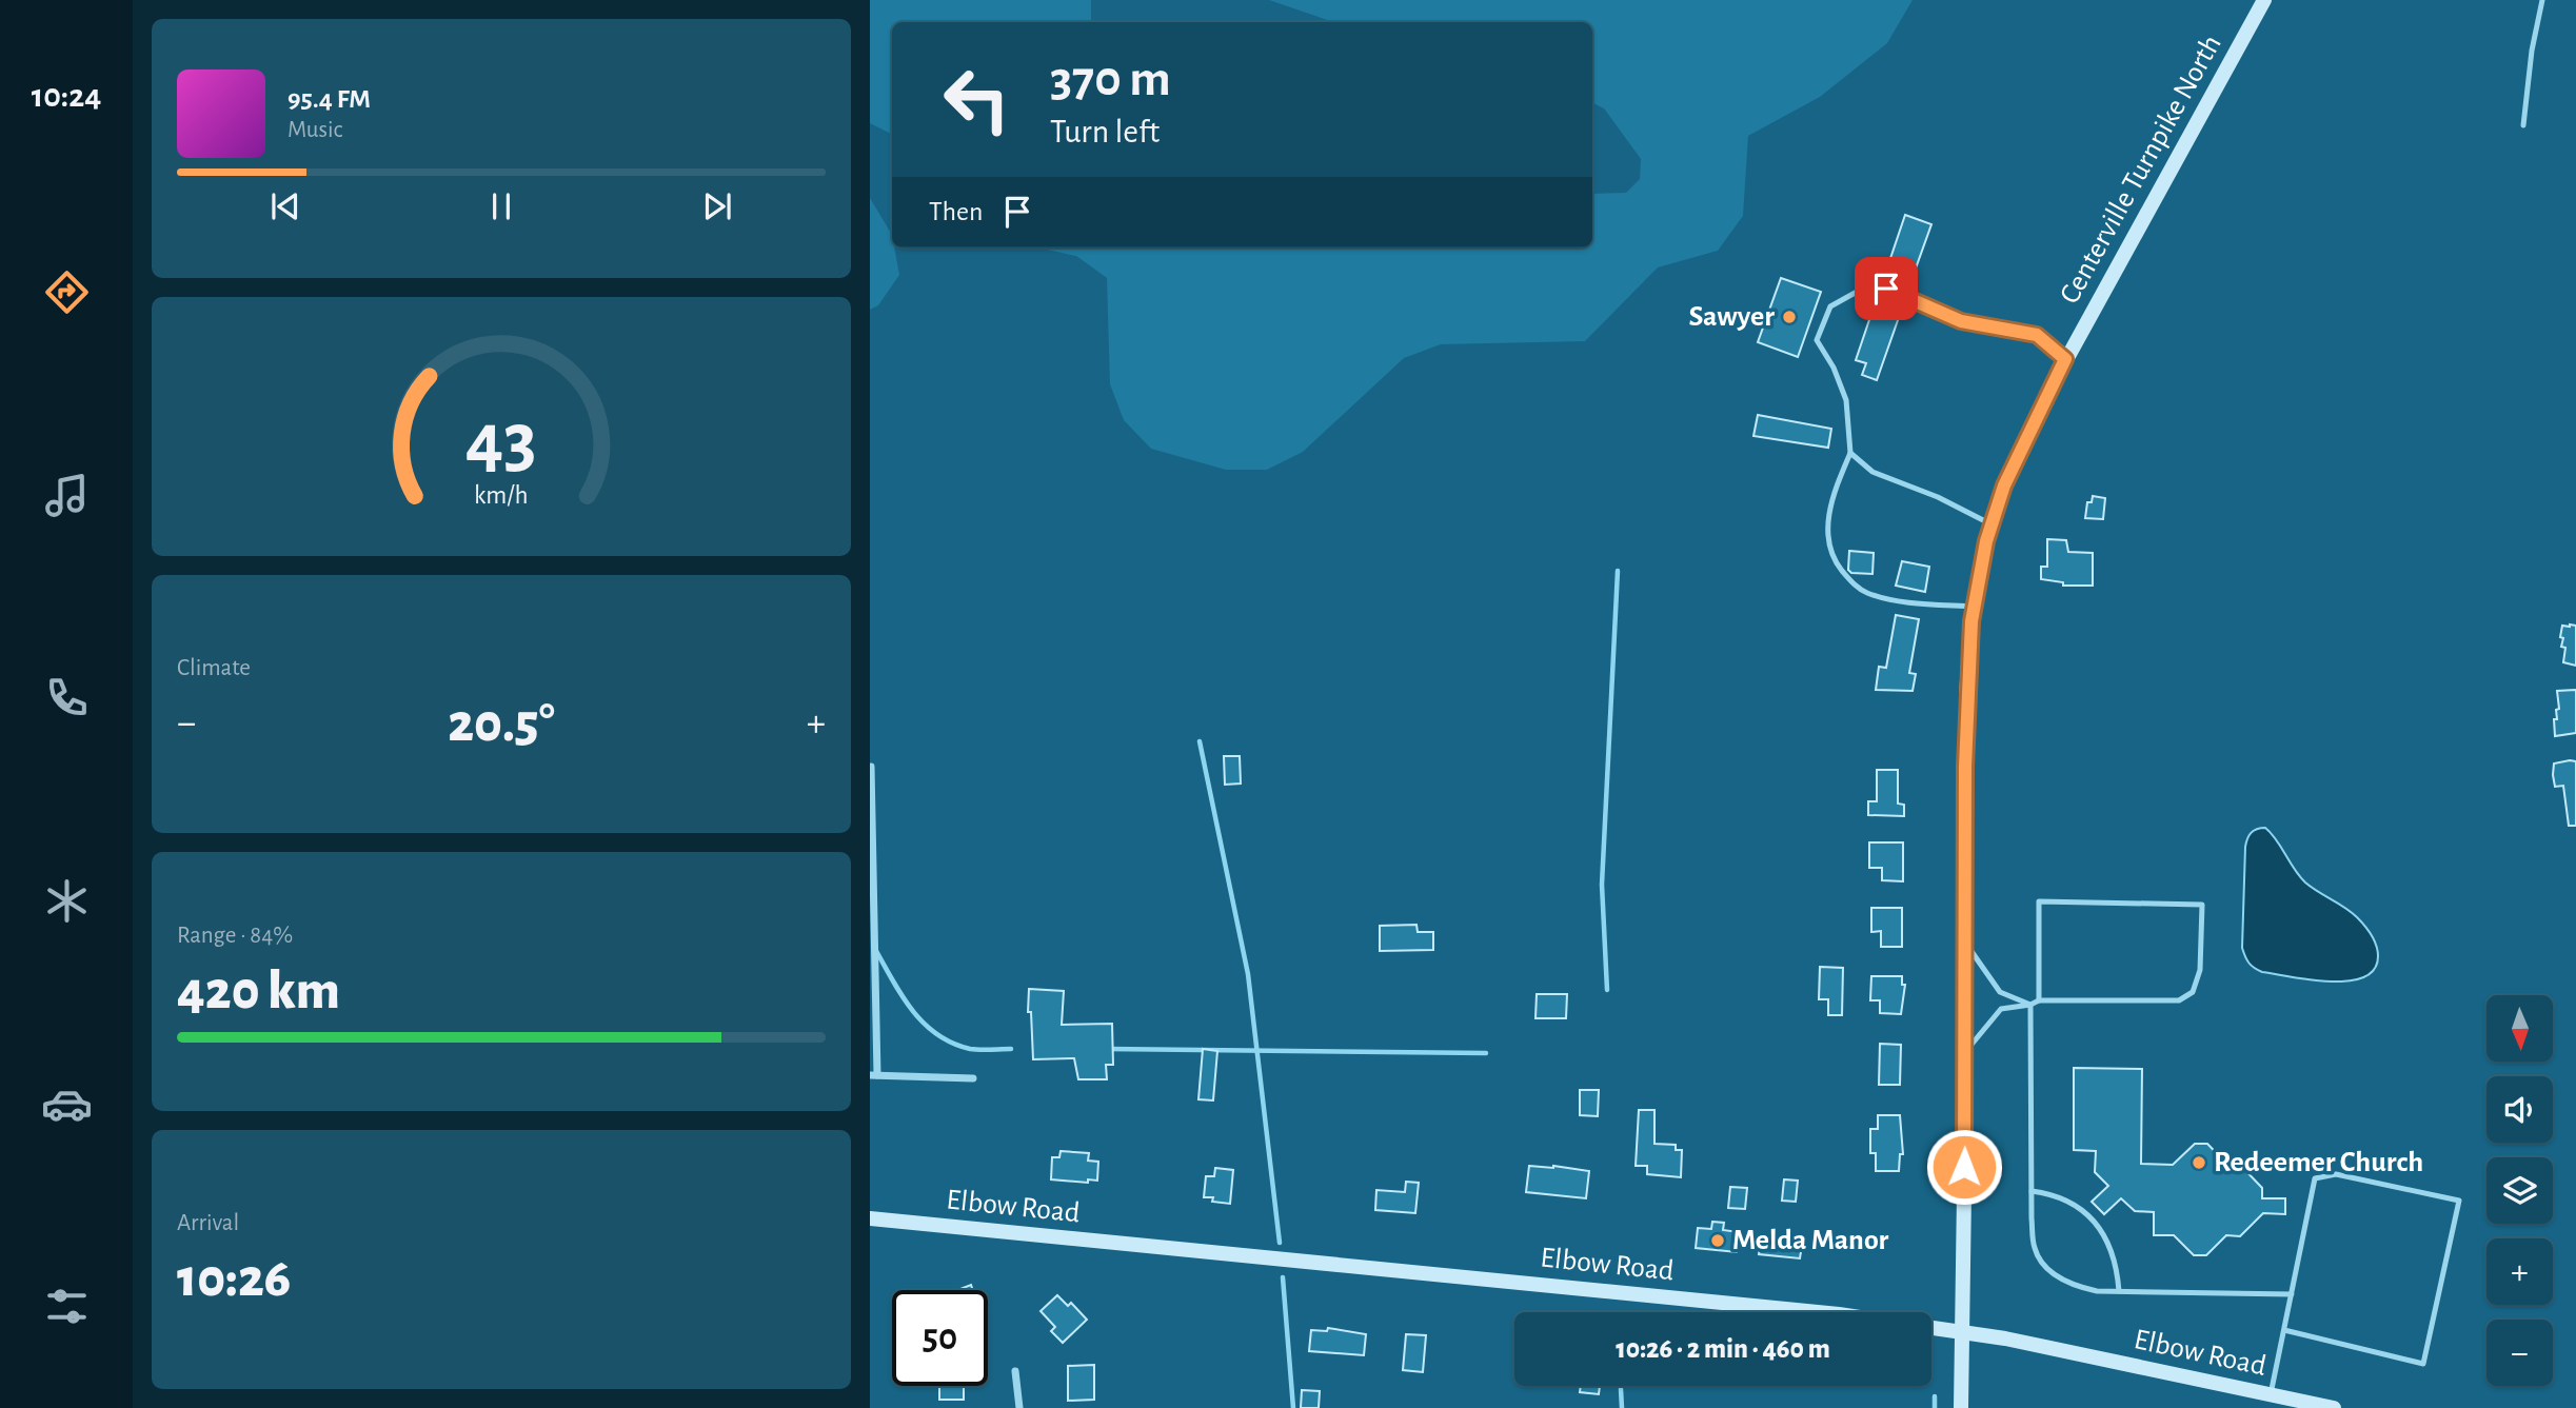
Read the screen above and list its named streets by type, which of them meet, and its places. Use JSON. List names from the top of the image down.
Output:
{
  "streets": {
    "main road": ["Centerville Turnpike North", "Elbow Road"]
  },
  "crossings": [
    ["Centerville Turnpike North", "Elbow Road"]
  ],
  "places": ["Sawyer", "Redeemer Church", "Melda Manor"],
  "north": "bottom",
  "page": {
    "tabs": "10:24",
    "turn": ["370 m", "Turn left"],
    "song": ["95.4 FM", "Music"],
    "then": "Then",
    "tile": [
      "Climate",
      ["Range · 84%", "420 km"],
      ["Arrival", "10:26"]
    ],
    "heat": ["−", "20.5°", "+"],
    "map_buttons": ["+", "−"],
    "limit": "50",
    "trip": "10:26 · 2 min · 460 m",
    "gauge": ["43", "km/h"]
  }
}
